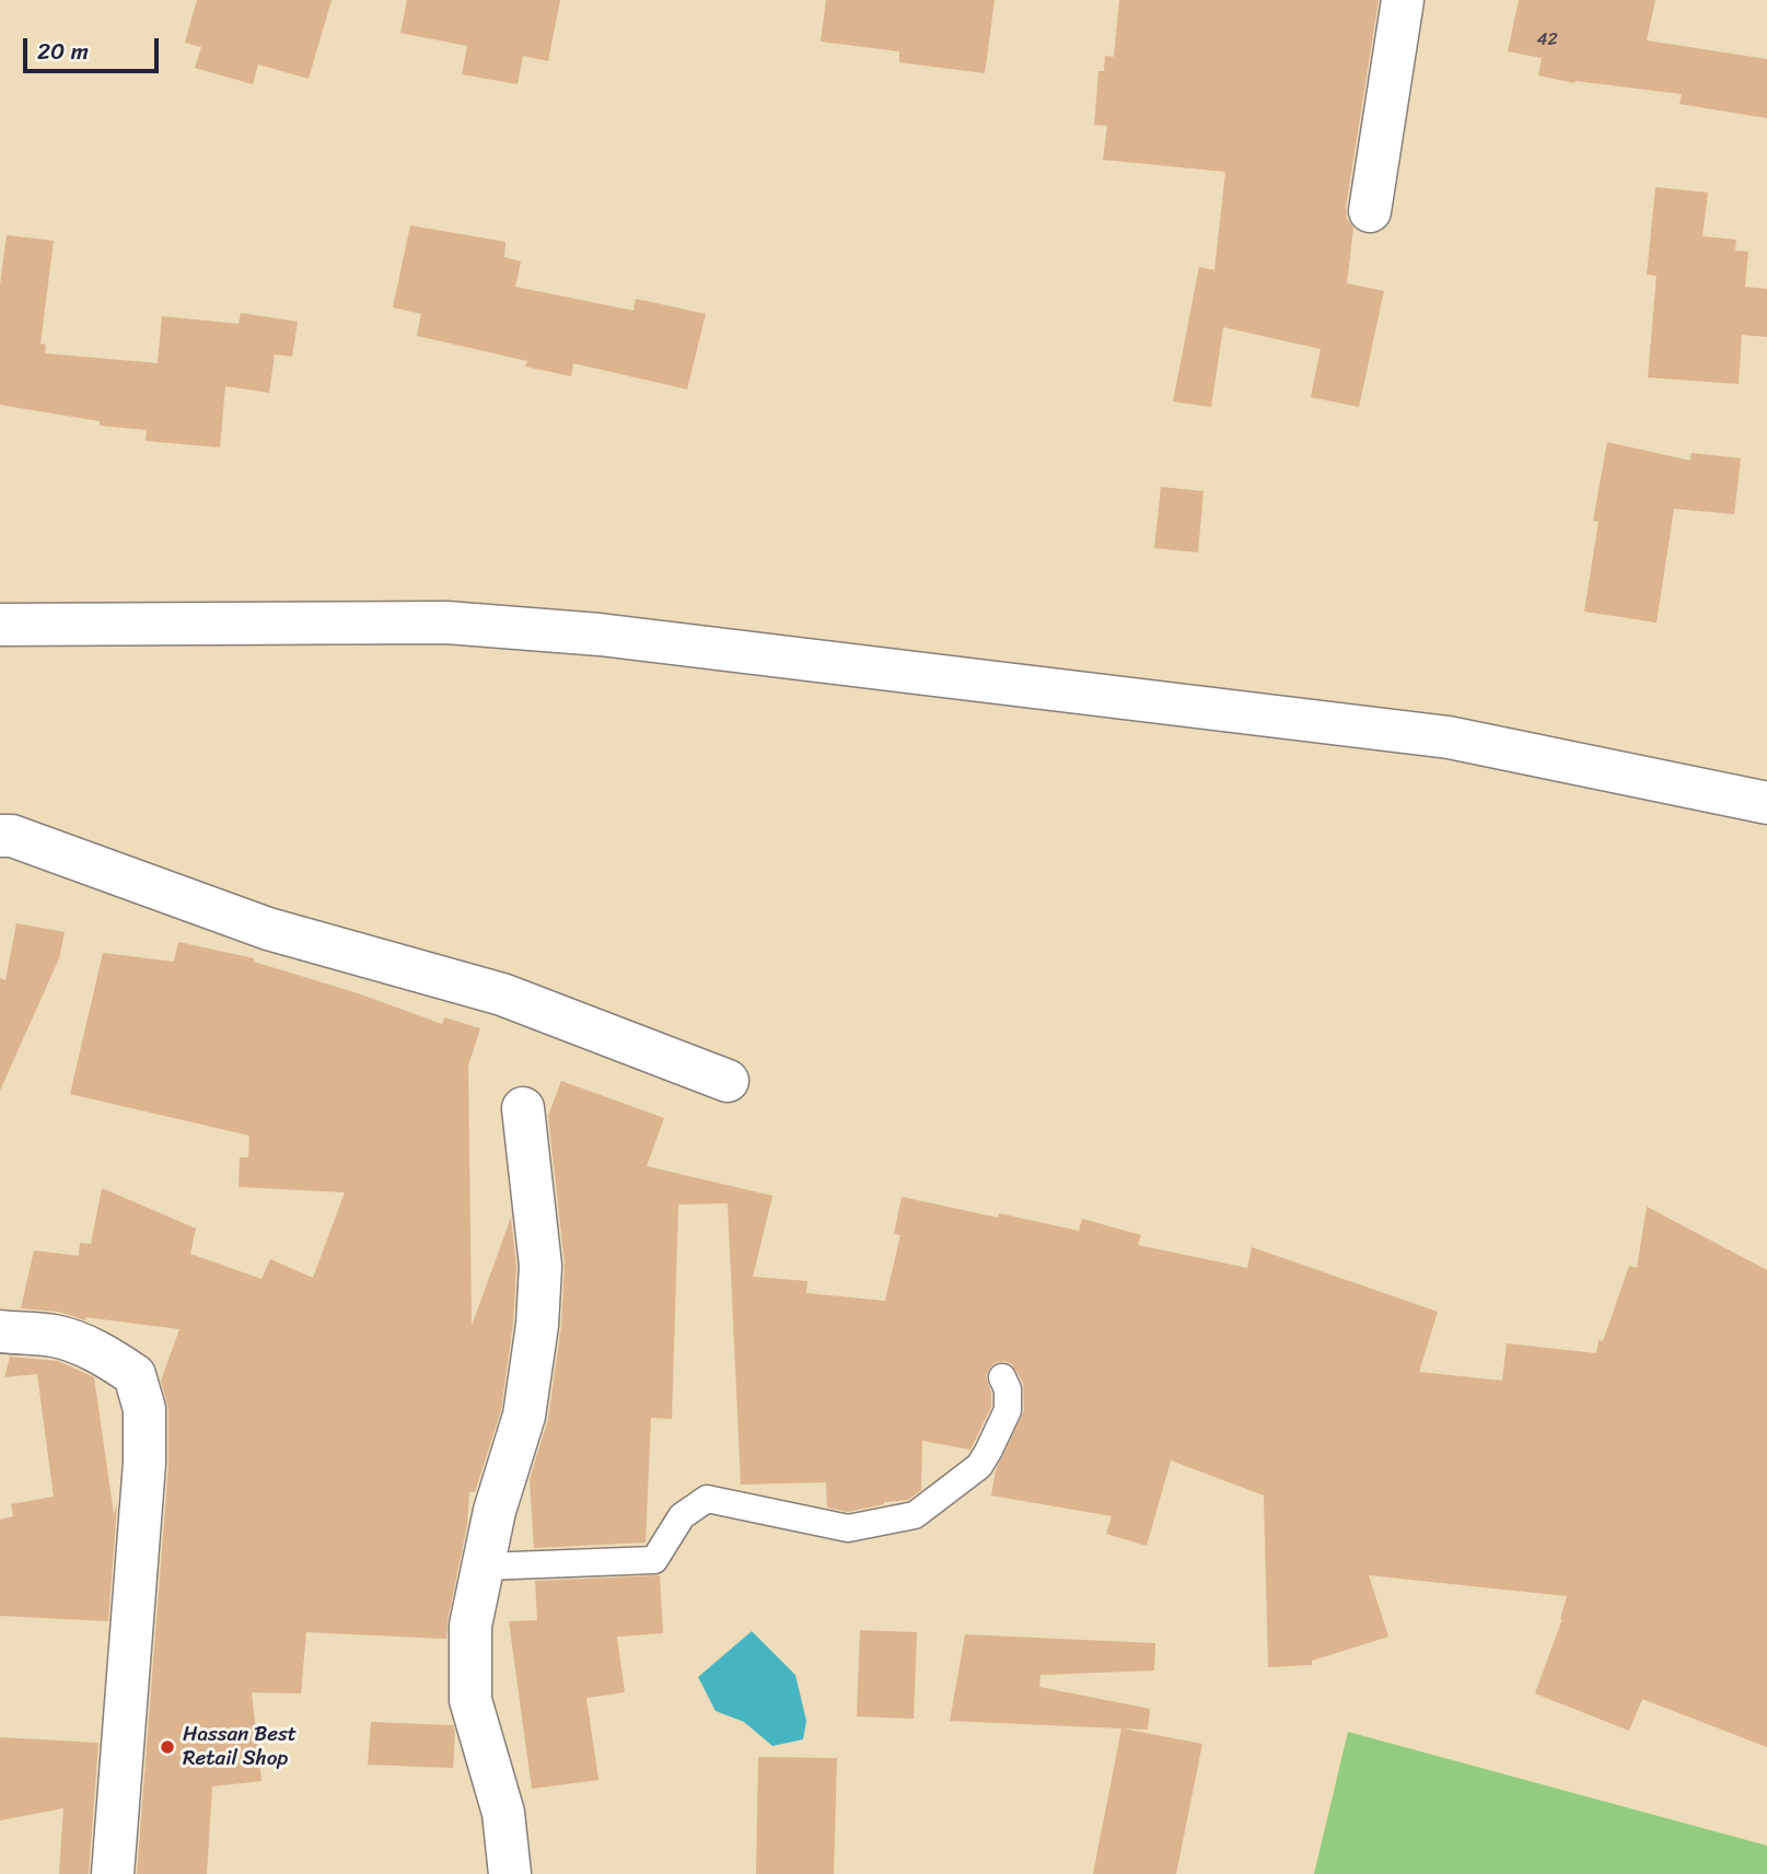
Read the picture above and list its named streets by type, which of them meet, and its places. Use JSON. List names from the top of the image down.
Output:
{
  "places": ["Hassan Best Retail Shop"],
  "house_numbers": ["42"],
  "scale_bar": "20 m"
}
